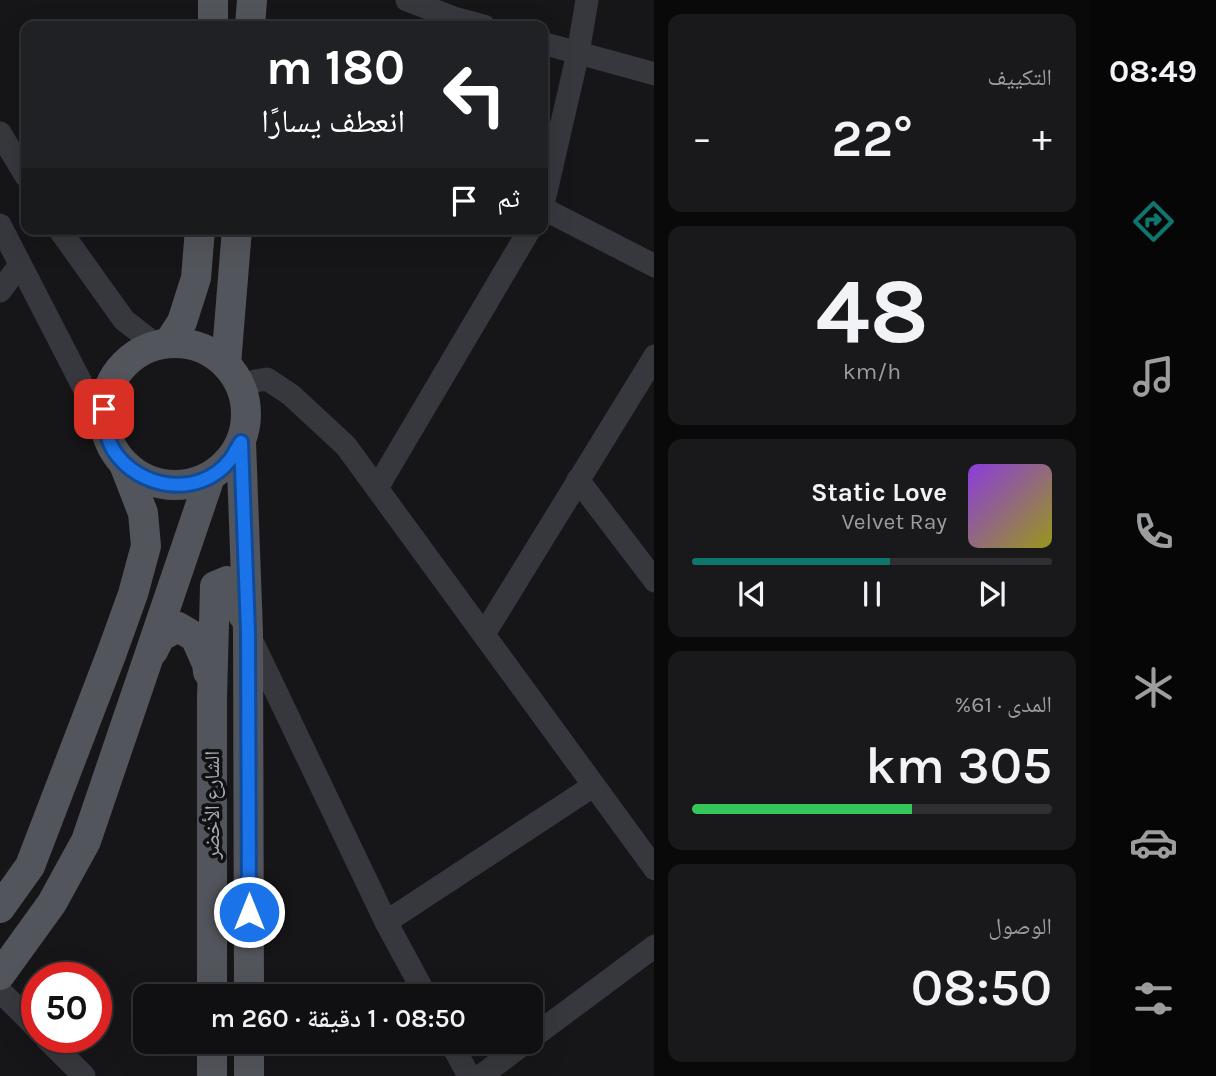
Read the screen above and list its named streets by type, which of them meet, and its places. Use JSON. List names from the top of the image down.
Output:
{
  "streets": {
    "main road": ["الشارع الأخضر"]
  },
  "page": {
    "tabs": "08:49",
    "tile": [
      "التكييف",
      ["48", "km/h"],
      ["المدى · 61%", "305 km"],
      ["الوصول", "08:50"]
    ],
    "turn": ["180 m", "انعطف يسارًا"],
    "heat": ["−", "22°", "+"],
    "then": "ثم",
    "song": ["Static Love", "Velvet Ray"],
    "limit": "50",
    "trip": "08:50 · 1 دقيقة · 260 m"
  }
}
